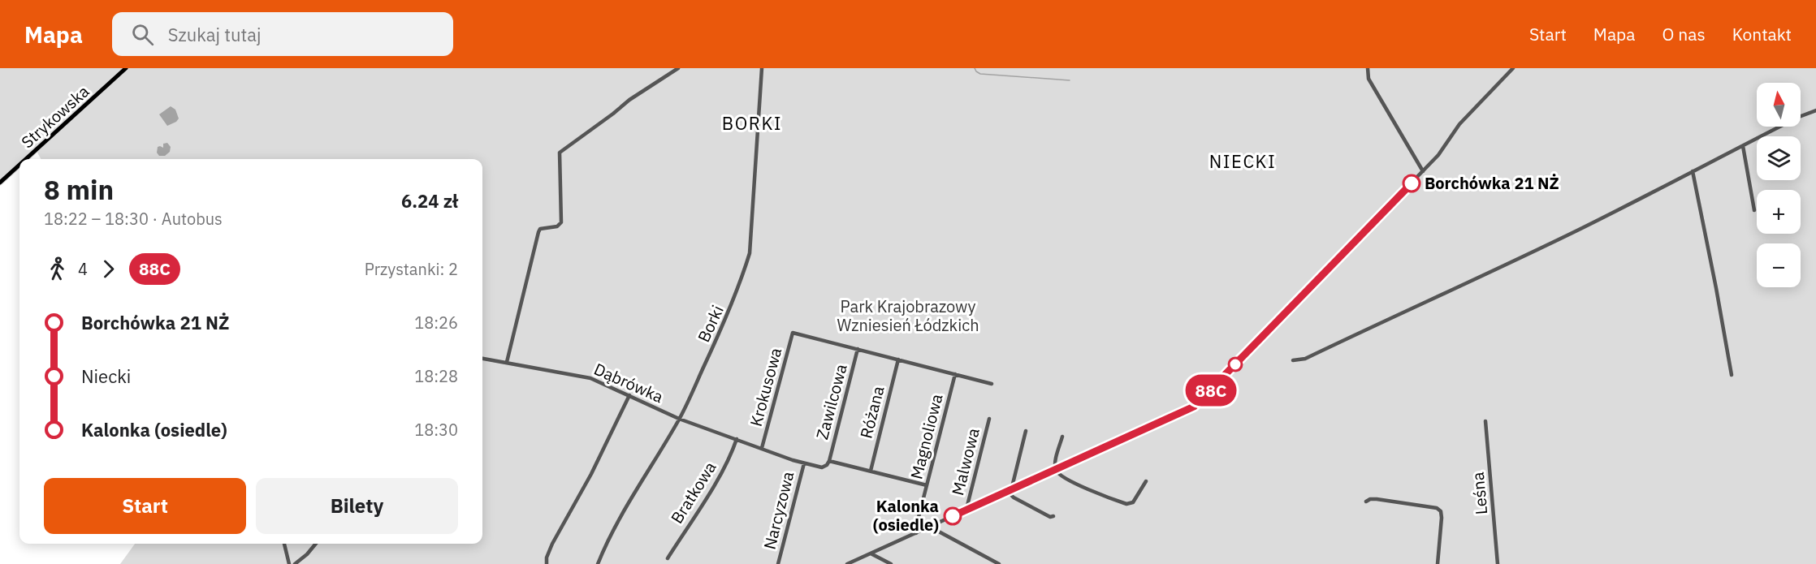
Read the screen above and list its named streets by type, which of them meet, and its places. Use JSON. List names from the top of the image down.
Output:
{
  "streets": {
    "main road": ["Strykowska"],
    "street": [
      "Borki",
      "Dąbrówka",
      "Krokusowa",
      "Zawilcowa",
      "Różana",
      "Magnoliowa",
      "Malwowa",
      "Bratkowa",
      "Leśna",
      "Narcyzowa"
    ]
  },
  "crossings": [
    ["Borki", "Dąbrówka"],
    ["Dąbrówka", "Krokusowa"],
    ["Dąbrówka", "Zawilcowa"],
    ["Dąbrówka", "Bratkowa"],
    ["Dąbrówka", "Narcyzowa"],
    ["Krokusowa", "Zawilcowa"]
  ],
  "districts": ["BORKI", "NIECKI"],
  "parks": ["Park Krajobrazowy Wzniesień Łódzkich"],
  "places": ["Borchówka 21 NŻ", "Kalonka (osiedle)"],
  "lines": ["bus line 88C"],
  "north": "top",
  "page": {
    "header": "Mapa",
    "search": "Szukaj tutaj",
    "nav": [
      "Start",
      "Mapa",
      "O nas",
      "Kontakt"
    ],
    "on_map": "88C",
    "map_buttons": ["+", "−"],
    "heading": ["8 min", "18:22 – 18:30 · Autobus", "6.24 zł"],
    "legs": ["4", "88C", "Przystanki: 2"],
    "list": [
      {
        "name": "Borchówka 21 NŻ",
        "value": "18:26"
      },
      {
        "name": "Niecki",
        "value": "18:28"
      },
      {
        "name": "Kalonka (osiedle)",
        "value": "18:30"
      }
    ],
    "buttons": ["Start", "Bilety"]
  }
}
